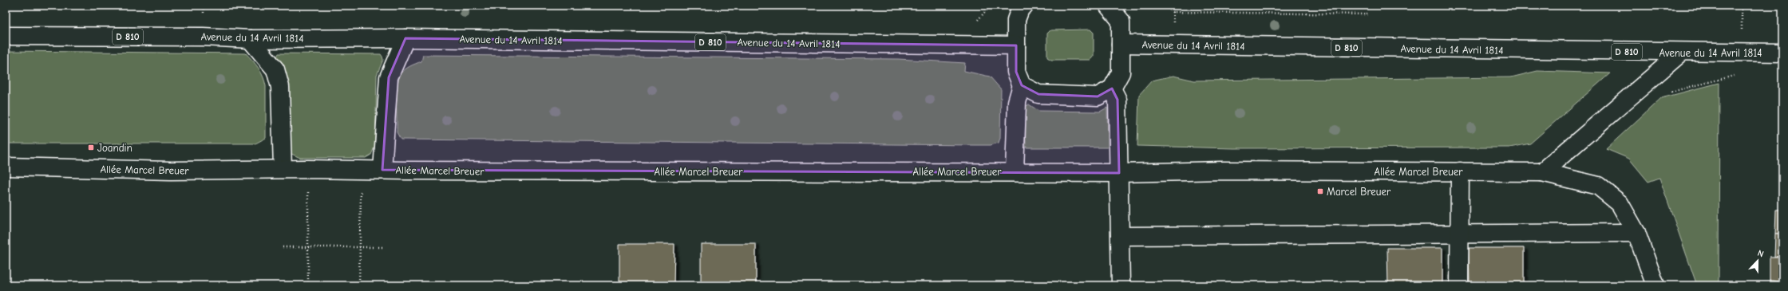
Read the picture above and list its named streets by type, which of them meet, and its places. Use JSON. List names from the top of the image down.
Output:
{
  "streets": {
    "street": ["D 810", "Avenue du 14 Avril 1814", "Allée Marcel Breuer"]
  },
  "crossings": [
    ["Avenue du 14 Avril 1814", "Allée Marcel Breuer"]
  ],
  "places": {
    "transit": ["Joandin", "Marcel Breuer"]
  },
  "north": "top"
}
